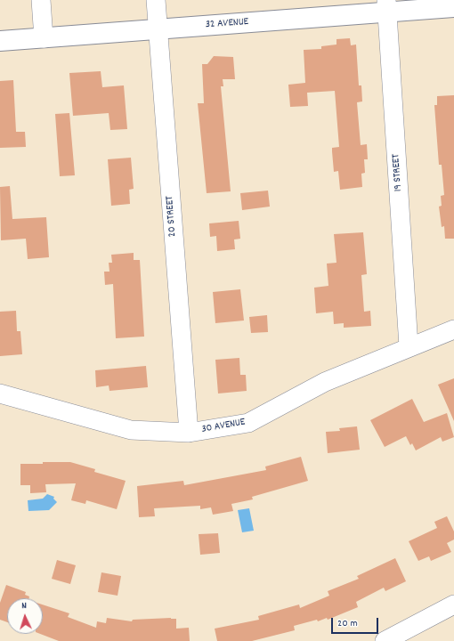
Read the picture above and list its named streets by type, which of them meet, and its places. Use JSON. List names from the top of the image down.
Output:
{
  "streets": {
    "street": [
      "32 AVENUE",
      "19 STREET",
      "20 STREET",
      "30 AVENUE"
    ]
  },
  "crossings": [
    ["32 AVENUE", "19 STREET"],
    ["32 AVENUE", "20 STREET"],
    ["19 STREET", "30 AVENUE"],
    ["20 STREET", "30 AVENUE"]
  ],
  "scale_bar": "20 m",
  "north": "top"
}
